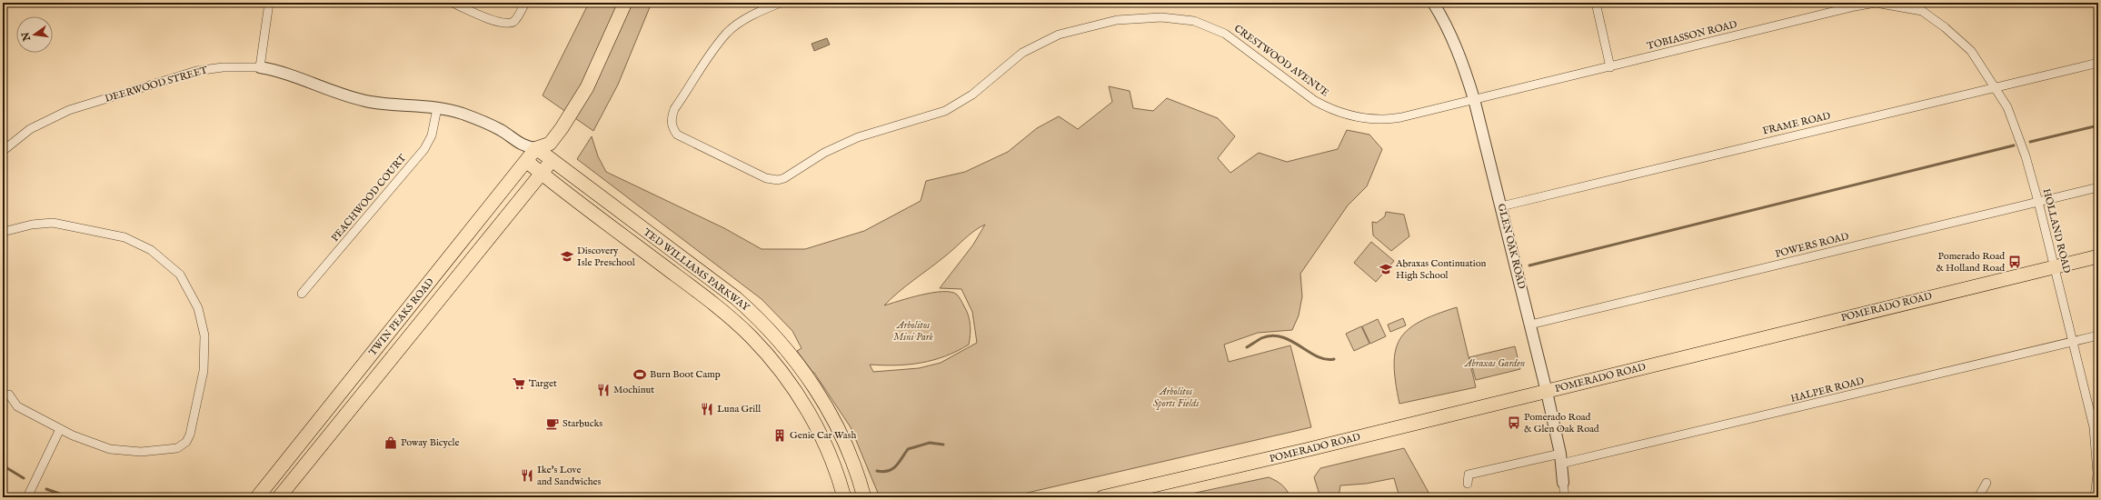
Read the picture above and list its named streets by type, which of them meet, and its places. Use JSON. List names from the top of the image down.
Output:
{
  "streets": {
    "main road": ["TED WILLIAMS PARKWAY", "POMERADO ROAD", "TWIN PEAKS ROAD"],
    "street": [
      "TOBIASSON ROAD",
      "CRESTWOOD AVENUE",
      "DEERWOOD STREET",
      "FRAME ROAD",
      "PEACHWOOD COURT",
      "HOLLAND ROAD",
      "POWERS ROAD",
      "GLEN OAK ROAD",
      "HALPER ROAD"
    ]
  },
  "crossings": [
    ["TOBIASSON ROAD", "CRESTWOOD AVENUE"],
    ["TOBIASSON ROAD", "HOLLAND ROAD"],
    ["TOBIASSON ROAD", "GLEN OAK ROAD"],
    ["CRESTWOOD AVENUE", "GLEN OAK ROAD"],
    ["DEERWOOD STREET", "PEACHWOOD COURT"],
    ["DEERWOOD STREET", "TED WILLIAMS PARKWAY"],
    ["DEERWOOD STREET", "TWIN PEAKS ROAD"],
    ["FRAME ROAD", "HOLLAND ROAD"],
    ["FRAME ROAD", "GLEN OAK ROAD"],
    ["HOLLAND ROAD", "POWERS ROAD"],
    ["HOLLAND ROAD", "POMERADO ROAD"],
    ["HOLLAND ROAD", "HALPER ROAD"],
    ["POWERS ROAD", "GLEN OAK ROAD"],
    ["GLEN OAK ROAD", "POMERADO ROAD"],
    ["GLEN OAK ROAD", "HALPER ROAD"],
    ["TED WILLIAMS PARKWAY", "TWIN PEAKS ROAD"]
  ],
  "parks": ["Arbolitos Mini Park", "Abraxas Garden", "Arbolitos Sports Fields"],
  "places": {
    "school or university": ["Discovery Isle Preschool", "Abraxas Continuation High School"],
    "bus stop": ["Pomerado Road & Holland Road", "Pomerado Road & Glen Oak Road"],
    "sports": ["Burn Boot Camp"],
    "supermarket": ["Target"],
    "restaurant": ["Mochinut", "Luna Grill", "Ike's Love and Sandwiches"],
    "cafe": ["Starbucks"],
    "building": ["Genie Car Wash"],
    "shop": ["Poway Bicycle"]
  },
  "north": "left"
}
